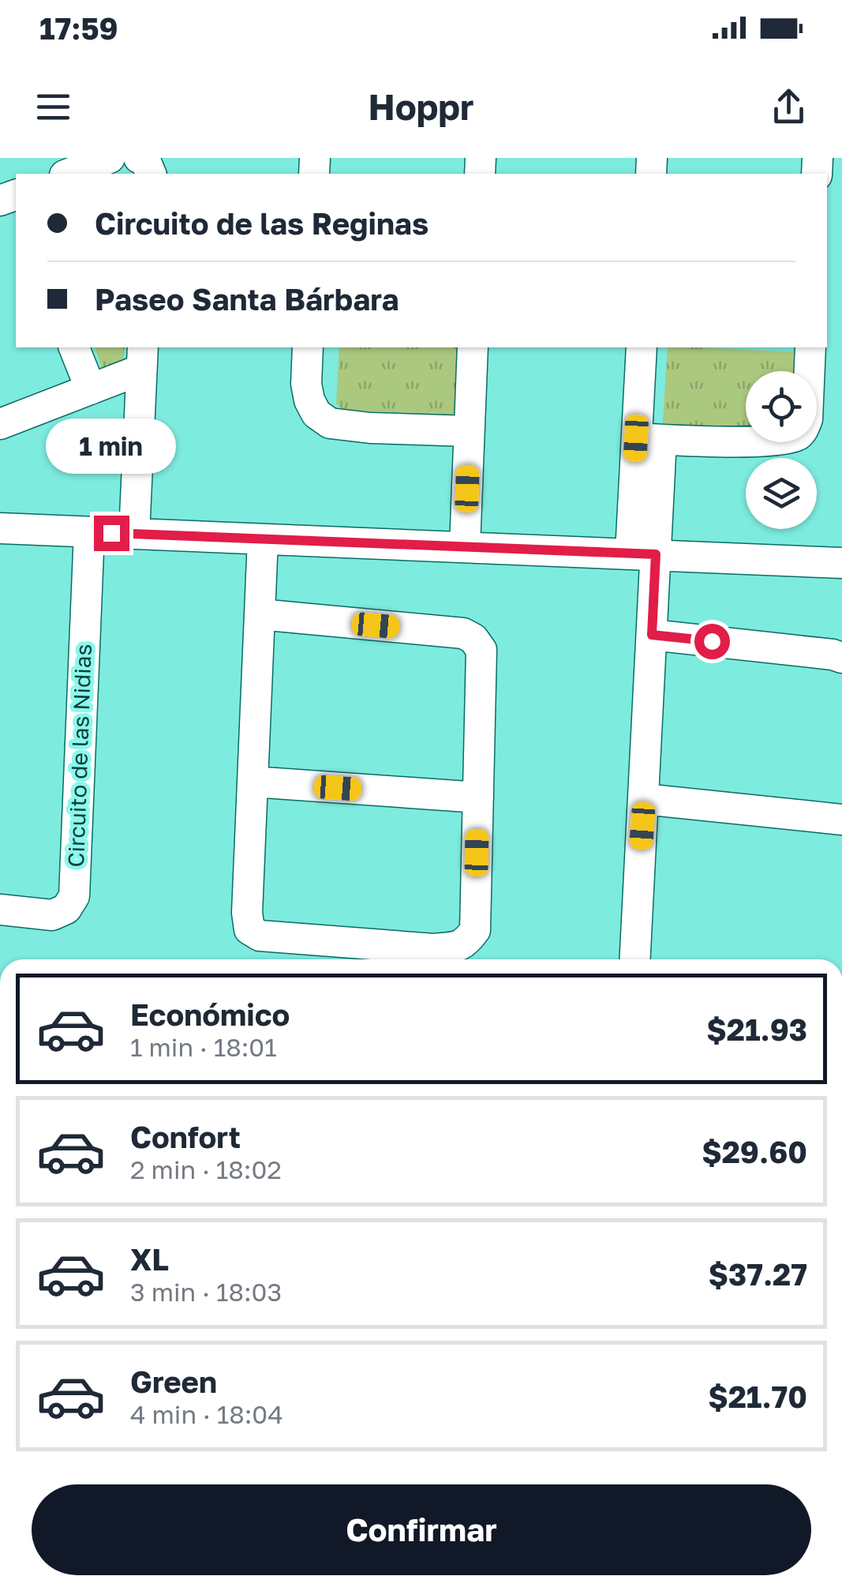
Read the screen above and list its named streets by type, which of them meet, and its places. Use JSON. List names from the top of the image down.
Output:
{
  "streets": {
    "street": ["Circuito de las Nidias"]
  },
  "page": {
    "status": "17:59",
    "header": "Hoppr",
    "banner": ["Circuito de las Reginas", "Paseo Santa Bárbara"],
    "bubble": "1 min",
    "list": [
      {
        "name": "Económico",
        "note": "1 min · 18:01",
        "value": "$21.93"
      },
      {
        "name": "Confort",
        "note": "2 min · 18:02",
        "value": "$29.60"
      },
      {
        "name": "XL",
        "note": "3 min · 18:03",
        "value": "$37.27"
      },
      {
        "name": "Green",
        "note": "4 min · 18:04",
        "value": "$21.70"
      }
    ],
    "buttons": "Confirmar"
  }
}
